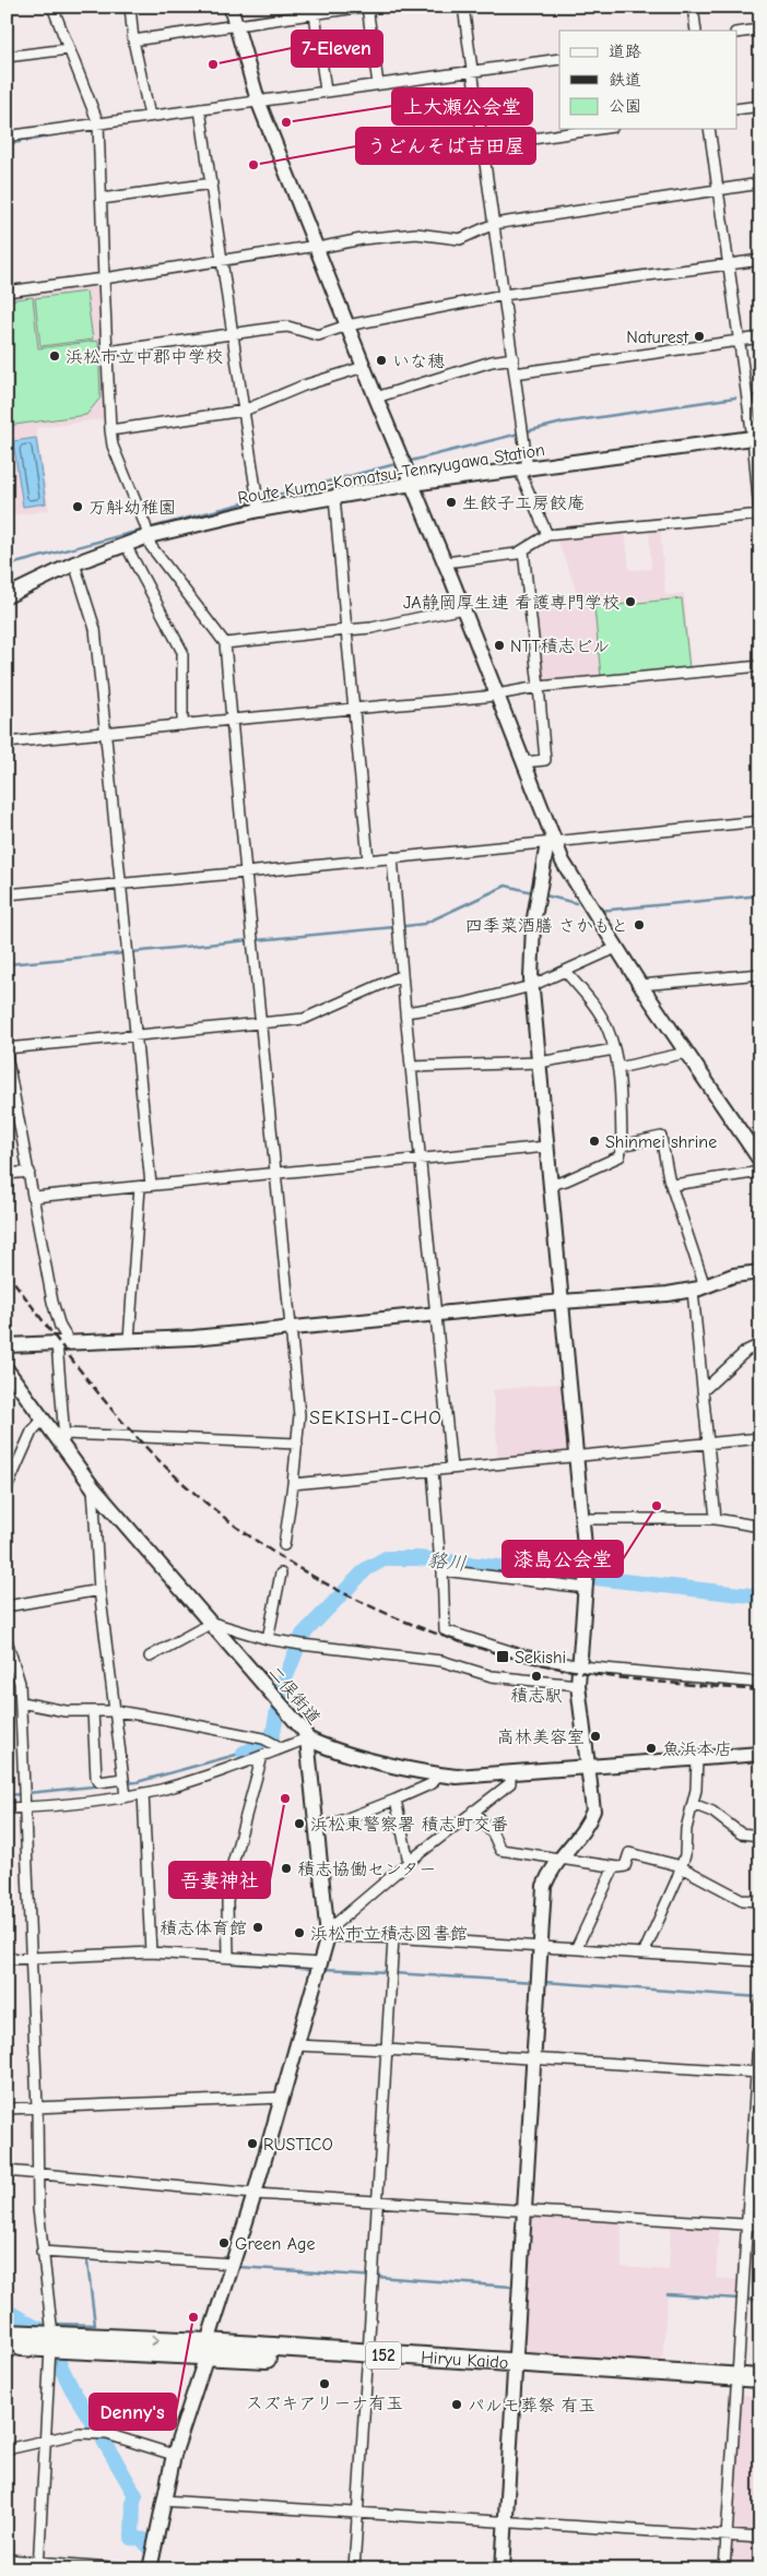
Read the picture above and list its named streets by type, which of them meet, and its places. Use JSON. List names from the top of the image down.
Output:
{
  "streets": {
    "highway": ["152", "Hiryu Kaido"],
    "street": ["Route Kuma-Komatsu-Tenryugawa Station", "二俣街道"]
  },
  "districts": ["SEKISHI-CHO"],
  "water": ["貉川"],
  "places": {
    "other": [
      "7-Eleven",
      "上大瀬公会堂",
      "うどんそば吉田屋",
      "Naturest",
      "浜松市立中郡中学校",
      "いな穂",
      "生餃子工房餃庵",
      "万斛幼稚園",
      "JA静岡厚生連 看護専門学校",
      "NTT積志ビル",
      "四季菜酒膳 さかもと",
      "Shinmei shrine",
      "漆島公会堂",
      "積志駅",
      "高林美容室",
      "魚浜本店",
      "吾妻神社",
      "浜松東警察署 積志町交番",
      "積志協働センター",
      "積志体育館",
      "浜松市立積志図書館",
      "RUSTICO",
      "Green Age",
      "Denny's",
      "スズキアリーナ有玉",
      "パルモ葬祭 有玉"
    ],
    "transit": ["Sekishi"]
  },
  "legend": ["道路", "鉄道", "公園"]
}
